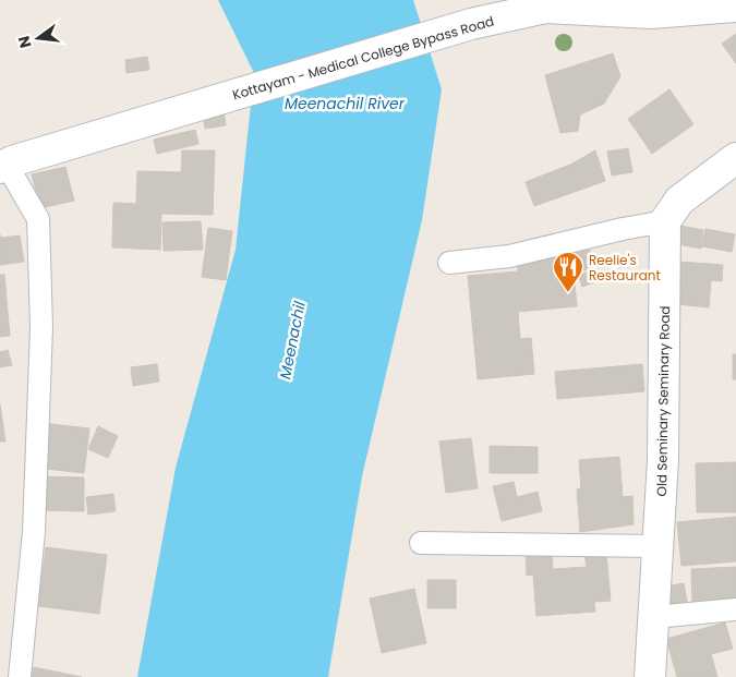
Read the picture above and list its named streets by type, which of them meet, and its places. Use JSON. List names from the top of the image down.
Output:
{
  "streets": {
    "main road": ["Kottayam - Medical College Bypass Road", "Old Seminary Seminary Road"]
  },
  "water": ["Meenachil River", "Meenachil"],
  "places": {
    "restaurant": ["Reelie's Restaurant"]
  },
  "north": "left"
}
